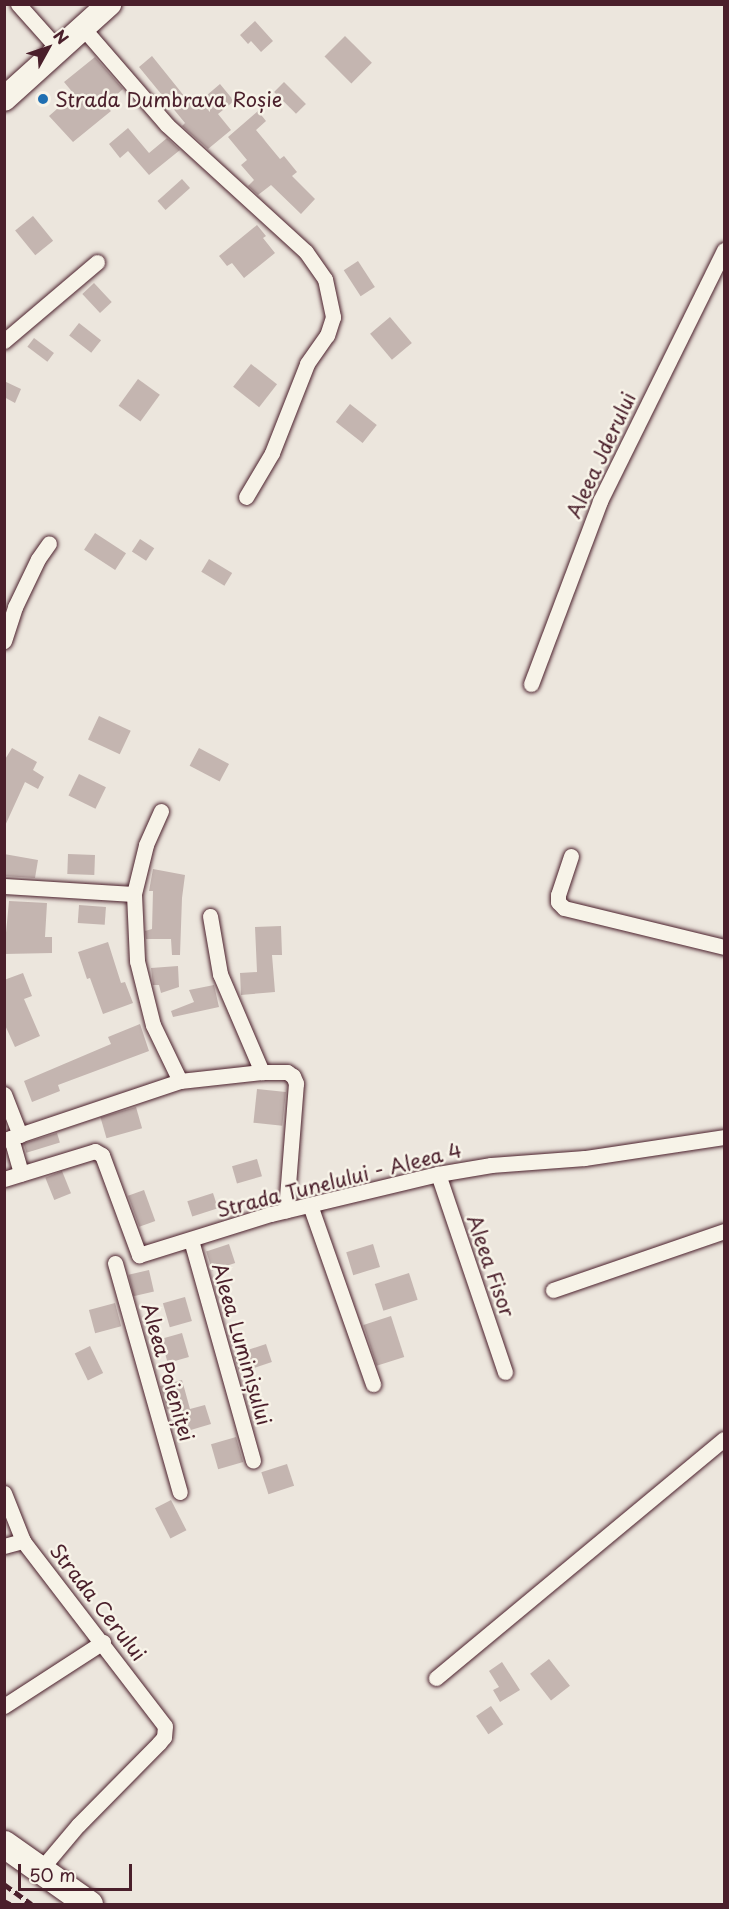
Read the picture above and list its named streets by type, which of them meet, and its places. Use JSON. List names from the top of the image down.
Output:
{
  "streets": {
    "street": [
      "Aleea Jderului",
      "Strada Tunelului - Aleea 4",
      "Aleea Fisor",
      "Aleea Luminișului",
      "Aleea Poieniței",
      "Strada Cerului"
    ]
  },
  "crossings": [
    ["Strada Tunelului - Aleea 4", "Aleea Fisor"],
    ["Strada Tunelului - Aleea 4", "Aleea Luminișului"]
  ],
  "places": ["Strada Dumbrava Roșie"],
  "scale_bar": "50 m",
  "north": "top right"
}
